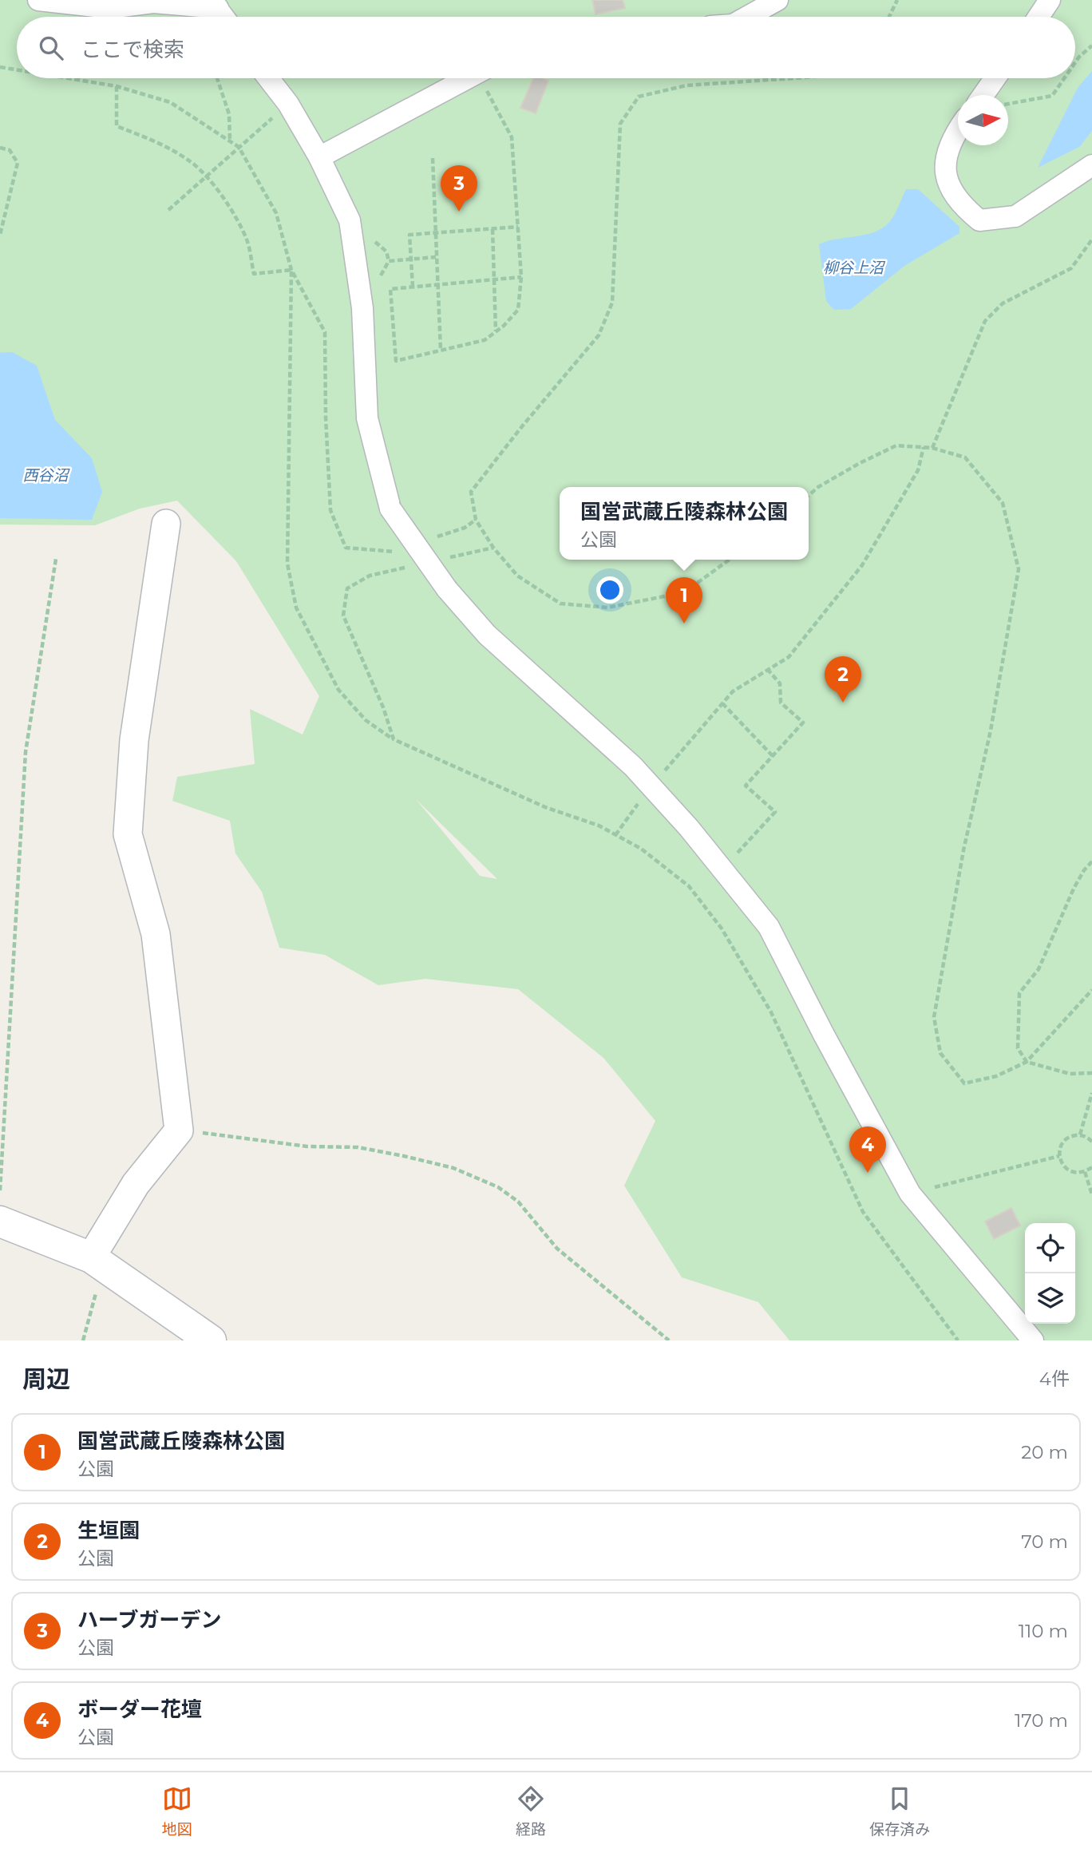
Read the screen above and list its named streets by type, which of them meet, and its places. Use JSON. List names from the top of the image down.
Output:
{
  "water": ["柳谷上沼", "西谷沼"],
  "north": "right",
  "page": {
    "search": "ここで検索",
    "pins": [
      "3",
      "1",
      "2",
      "4"
    ],
    "popup": ["国営武蔵丘陵森林公園", "公園"],
    "heading": ["周辺", "4件"],
    "list": [
      {
        "mark": "1",
        "name": "国営武蔵丘陵森林公園",
        "note": "公園",
        "value": "20 m"
      },
      {
        "mark": "2",
        "name": "生垣園",
        "note": "公園",
        "value": "70 m"
      },
      {
        "mark": "3",
        "name": "ハーブガーデン",
        "note": "公園",
        "value": "110 m"
      },
      {
        "mark": "4",
        "name": "ボーダー花壇",
        "note": "公園",
        "value": "170 m"
      }
    ],
    "nav": ["地図", "経路", "保存済み"]
  }
}
